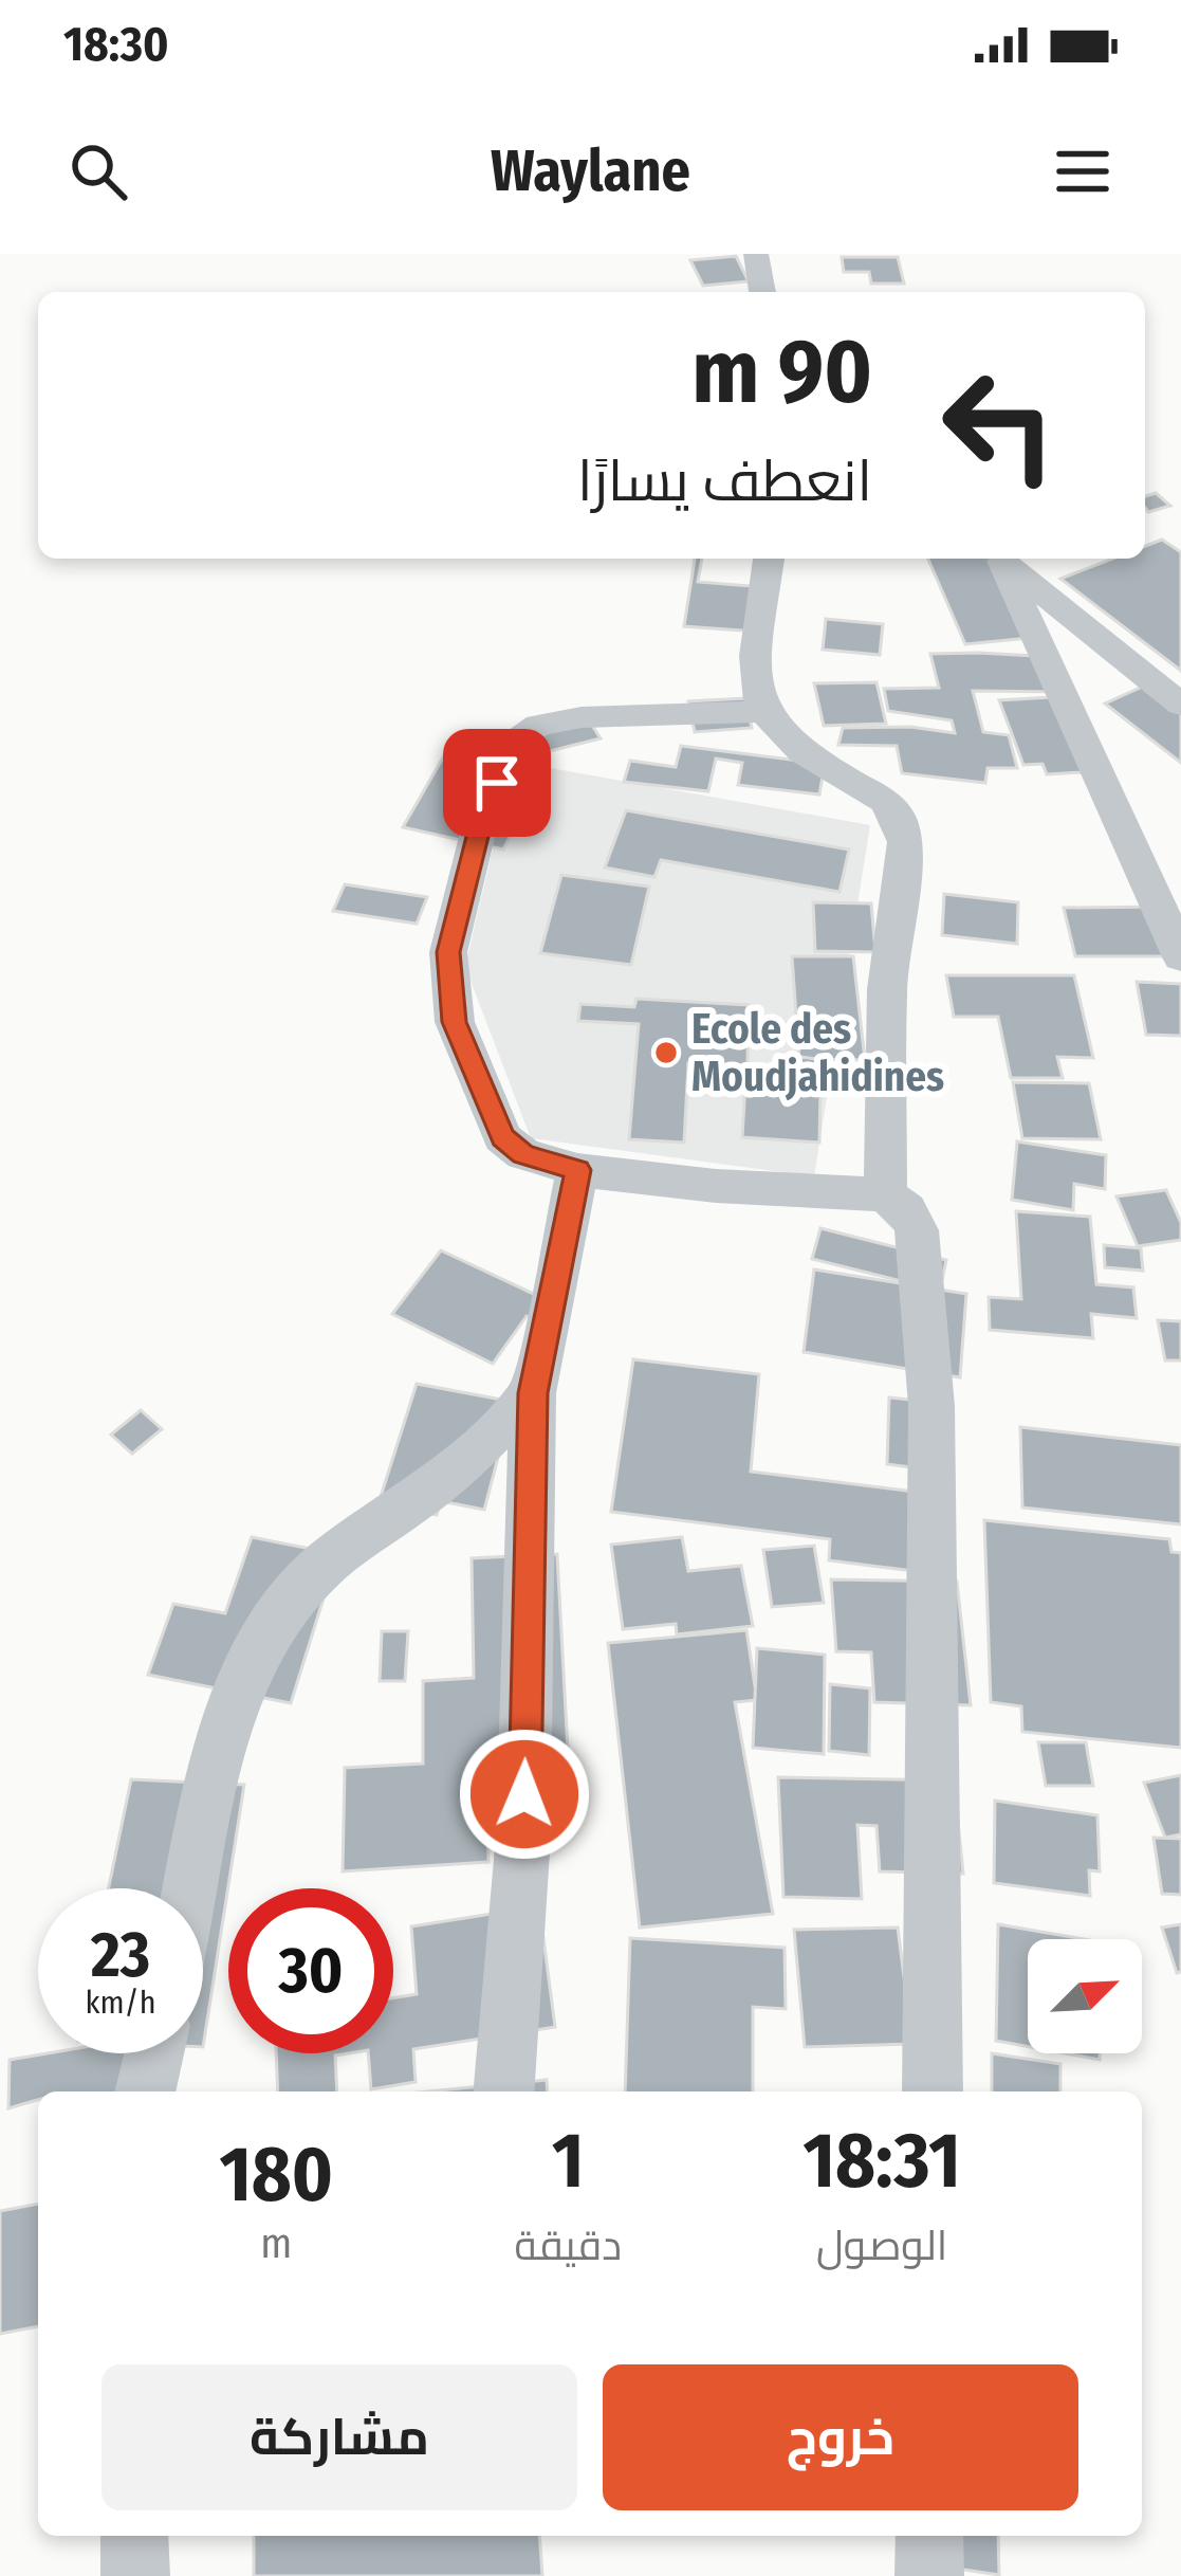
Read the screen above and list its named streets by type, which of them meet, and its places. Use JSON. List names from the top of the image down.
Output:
{
  "places": ["Ecole des Moudjahidines"],
  "north": "top right",
  "page": {
    "status": "18:30",
    "header": "Waylane",
    "turn": ["90 m", "انعطف يسارًا"],
    "speed": "23 km/h",
    "limit": "30",
    "eta": [
      "18:31",
      "الوصول",
      "1",
      "دقيقة",
      "180",
      "m"
    ],
    "buttons": ["خروج", "مشاركة"]
  }
}
